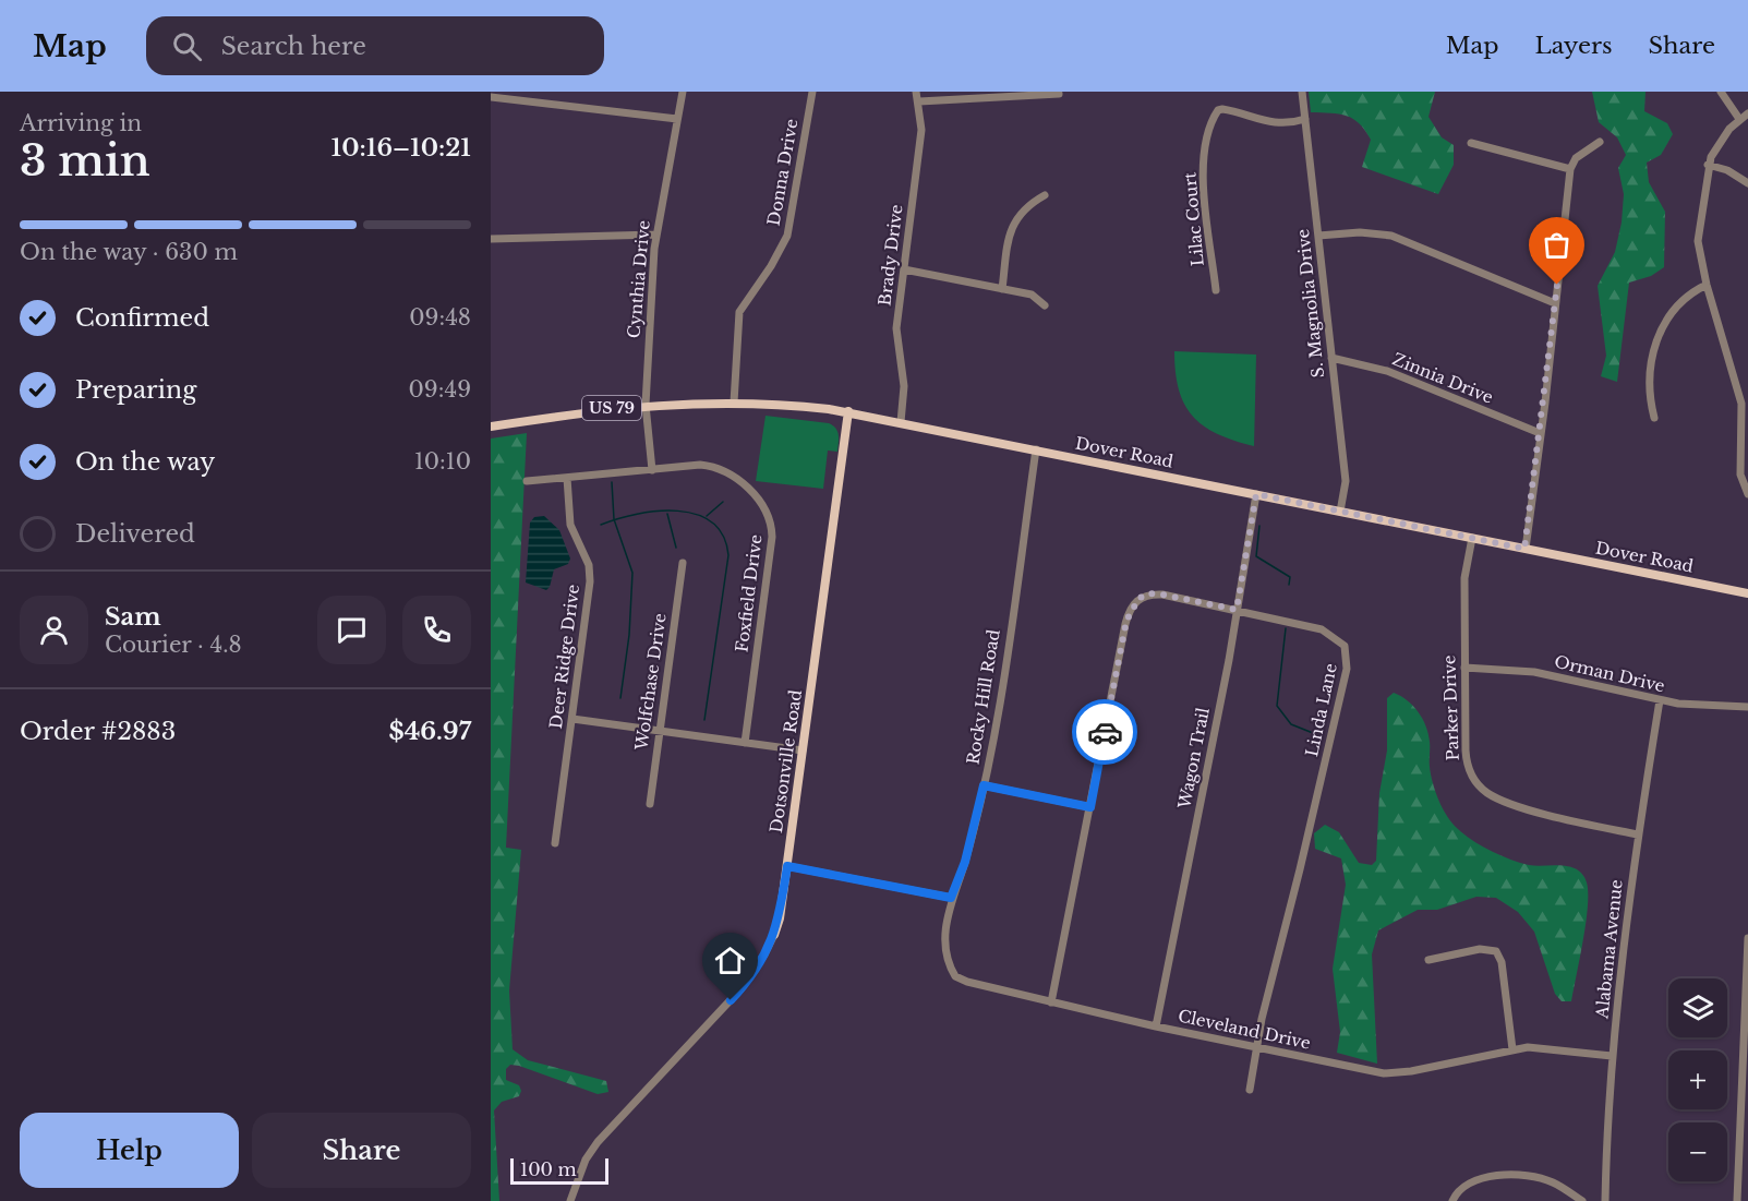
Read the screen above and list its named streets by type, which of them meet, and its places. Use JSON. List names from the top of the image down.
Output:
{
  "streets": {
    "main road": ["US 79", "Dover Road", "Dotsonville Road"],
    "street": [
      "Donna Drive",
      "Lilac Court",
      "Brady Drive",
      "Cynthia Drive",
      "S. Magnolia Drive",
      "Zinnia Drive",
      "Foxfield Drive",
      "Deer Ridge Drive",
      "Orman Drive",
      "Wolfchase Drive",
      "Rocky Hill Road",
      "Parker Drive",
      "Linda Lane",
      "Wagon Trail",
      "Alabama Avenue",
      "Cleveland Drive"
    ]
  },
  "crossings": [
    ["Donna Drive", "Dover Road"],
    ["Lilac Court", "S. Magnolia Drive"],
    ["Brady Drive", "Dover Road"],
    ["Cynthia Drive", "Dover Road"],
    ["Cynthia Drive", "Foxfield Drive"],
    ["S. Magnolia Drive", "Zinnia Drive"],
    ["S. Magnolia Drive", "Dover Road"],
    ["Dover Road", "Rocky Hill Road"],
    ["Dover Road", "Parker Drive"],
    ["Dover Road", "Wagon Trail"],
    ["Dover Road", "Dotsonville Road"],
    ["Foxfield Drive", "Deer Ridge Drive"],
    ["Orman Drive", "Parker Drive"],
    ["Orman Drive", "Alabama Avenue"],
    ["Rocky Hill Road", "Cleveland Drive"],
    ["Parker Drive", "Alabama Avenue"],
    ["Linda Lane", "Wagon Trail"],
    ["Linda Lane", "Cleveland Drive"],
    ["Wagon Trail", "Cleveland Drive"],
    ["Alabama Avenue", "Cleveland Drive"]
  ],
  "scale_bar": "100 m",
  "page": {
    "header": "Map",
    "search": "Search here",
    "nav": ["Map", "Layers", "Share"],
    "heading": ["3 min", "Arriving in", "10:16–10:21"],
    "panel": [
      "Sam",
      "Courier · 4.8",
      "Order #2883",
      "$46.97"
    ],
    "bar": "On the way · 630 m",
    "list": [
      ["Confirmed", "09:48"],
      ["Preparing", "09:49"],
      ["On the way", "10:10"],
      "Delivered"
    ],
    "map_buttons": ["+", "−"],
    "buttons": ["Help", "Share"],
    "scale": "100 m"
  }
}
